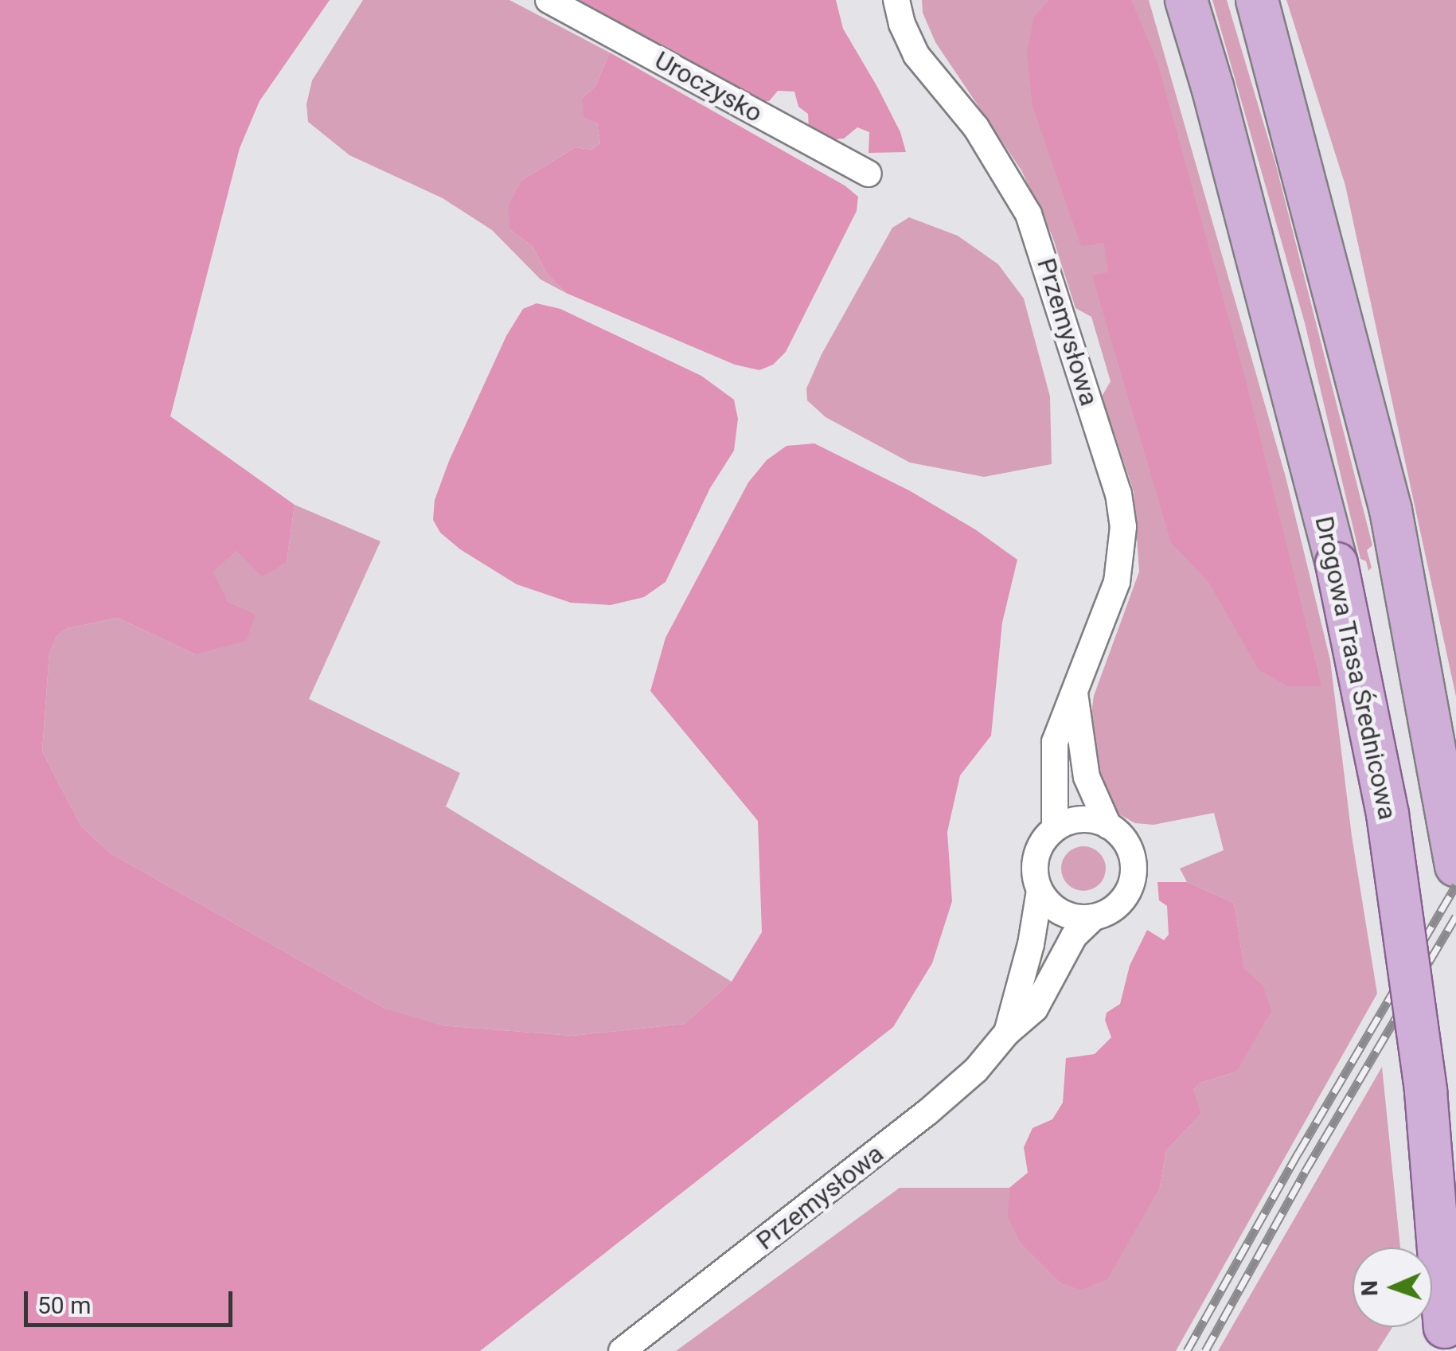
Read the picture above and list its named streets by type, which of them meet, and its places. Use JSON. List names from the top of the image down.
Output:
{
  "streets": {
    "main road": ["Drogowa Trasa Średnicowa"],
    "street": ["Uroczysko", "Przemysłowa"]
  },
  "scale_bar": "50 m",
  "north": "left"
}
